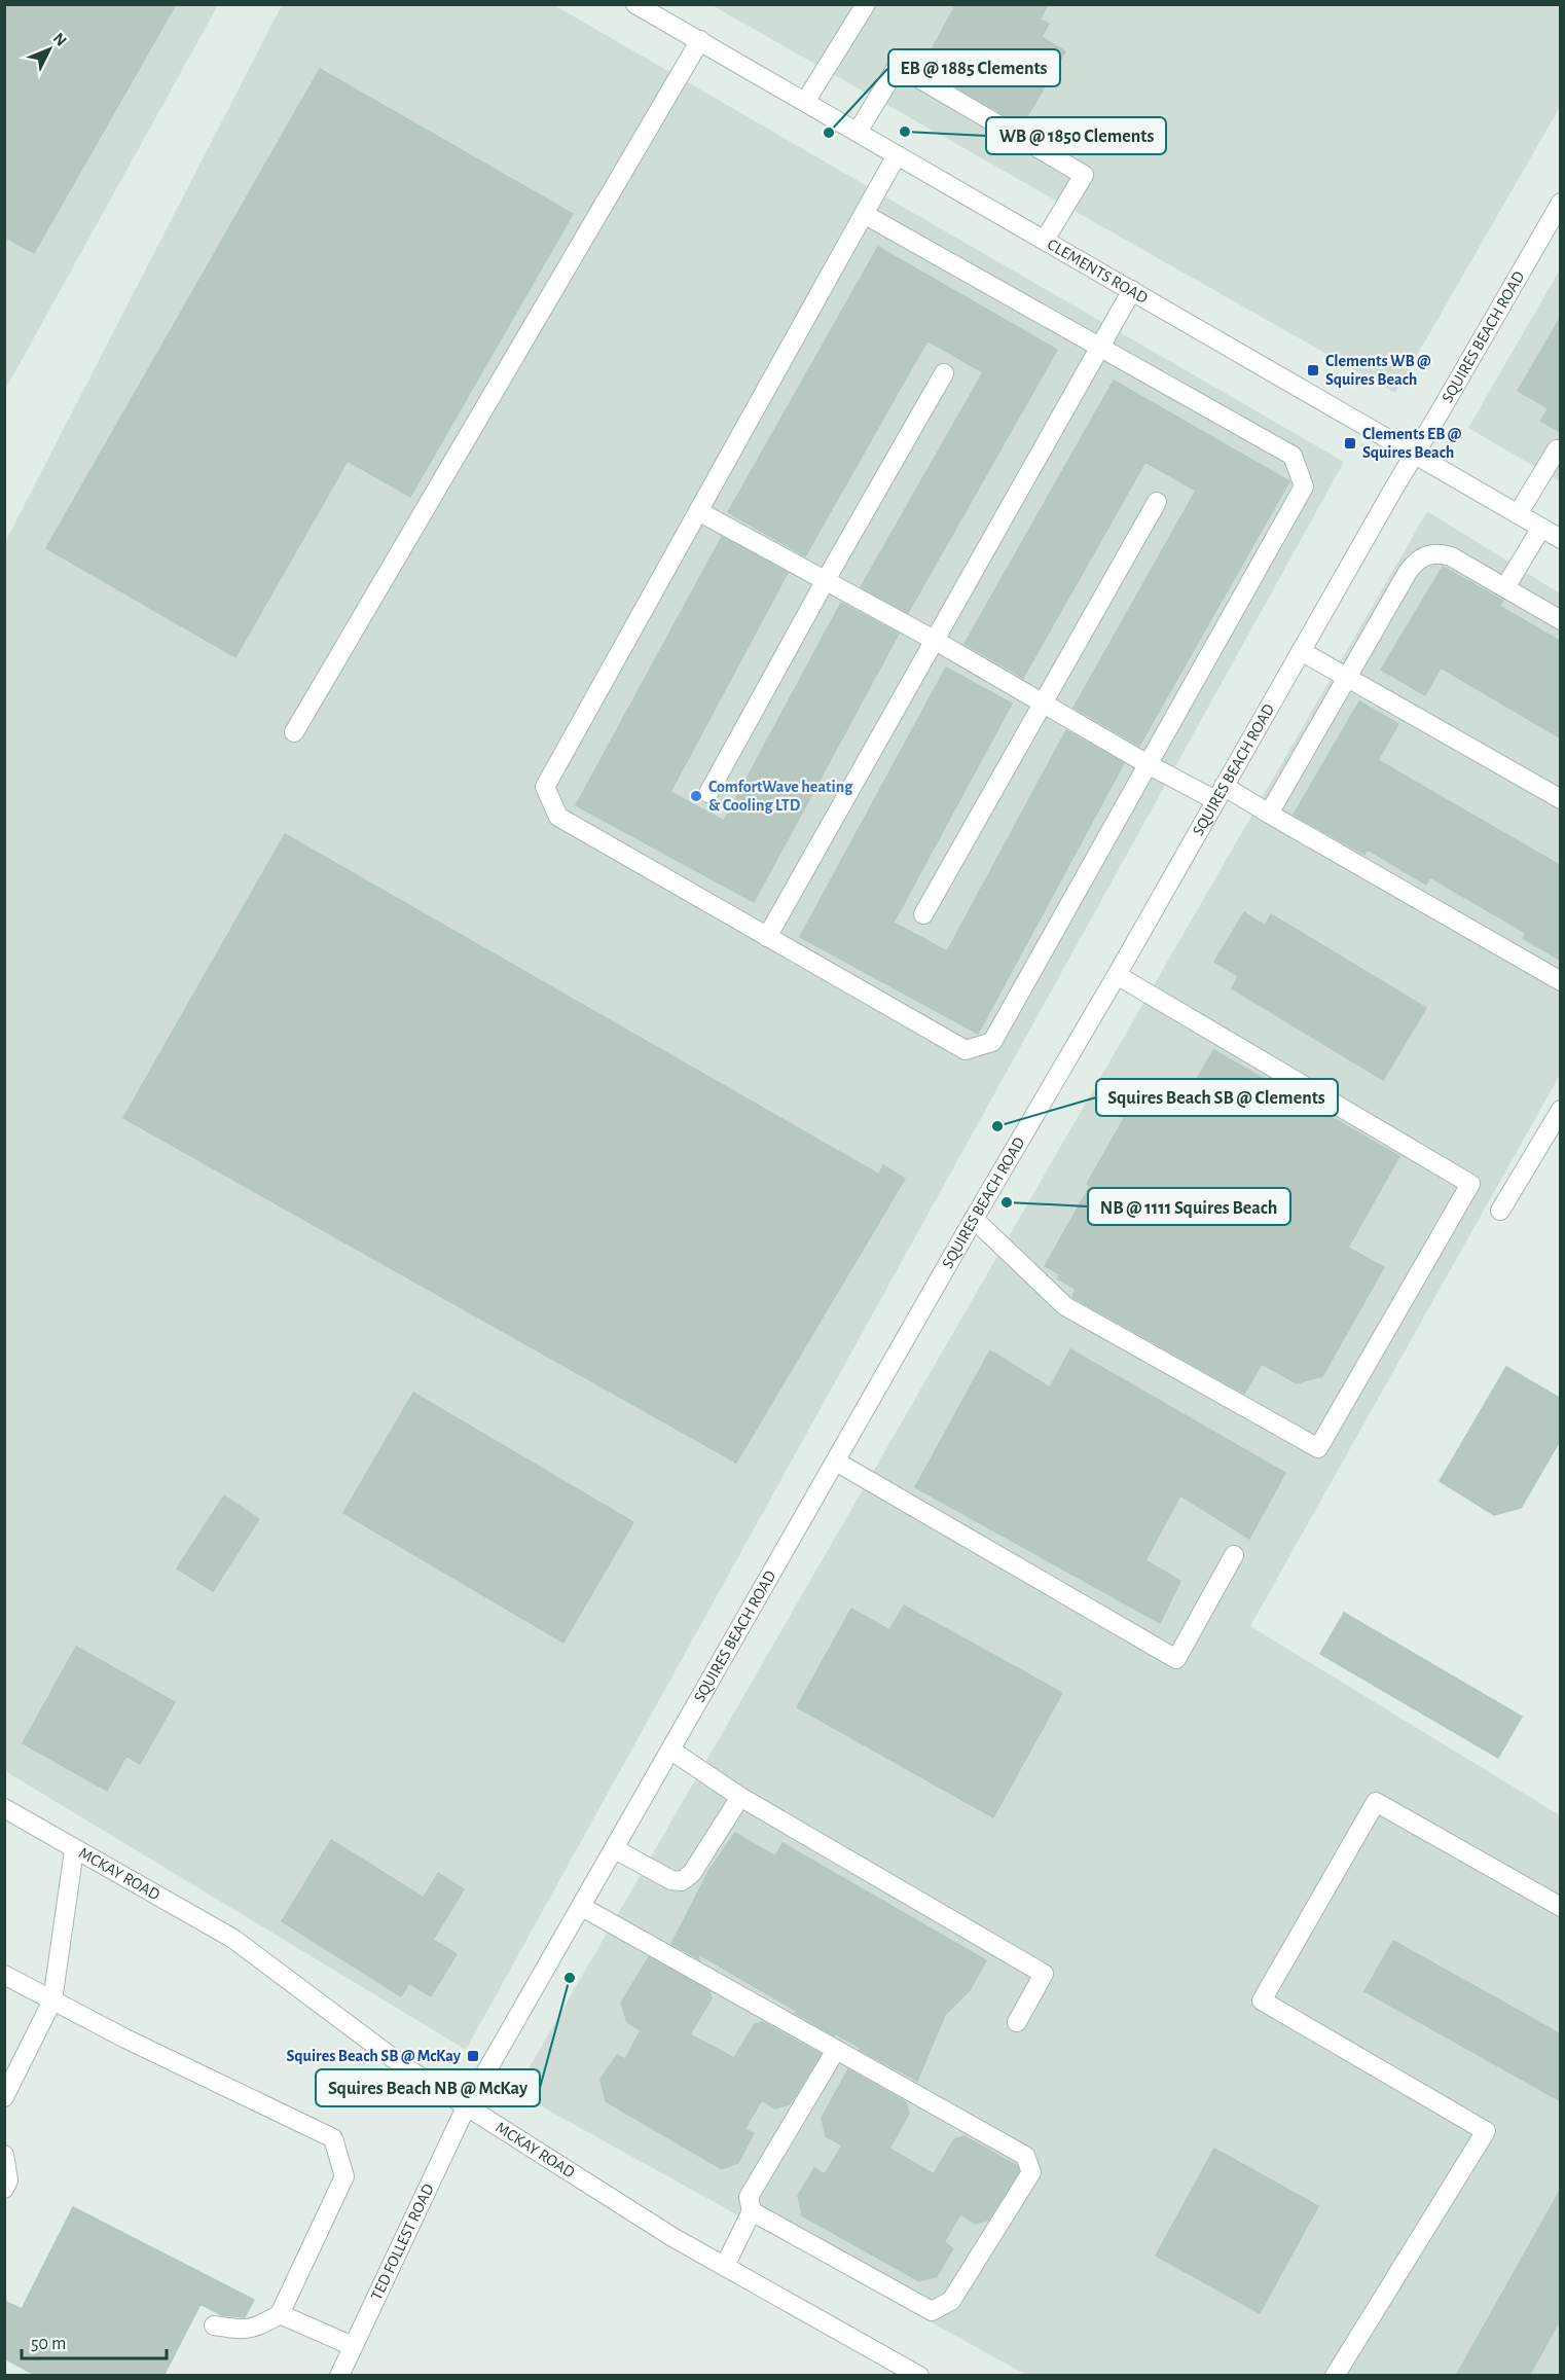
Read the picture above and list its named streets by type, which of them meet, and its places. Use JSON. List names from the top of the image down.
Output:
{
  "streets": {
    "street": [
      "CLEMENTS ROAD",
      "SQUIRES BEACH ROAD",
      "MCKAY ROAD",
      "TED FOLLEST ROAD"
    ]
  },
  "crossings": [
    ["CLEMENTS ROAD", "SQUIRES BEACH ROAD"],
    ["SQUIRES BEACH ROAD", "MCKAY ROAD"],
    ["SQUIRES BEACH ROAD", "TED FOLLEST ROAD"],
    ["MCKAY ROAD", "TED FOLLEST ROAD"]
  ],
  "places": {
    "other": [
      "WB @ 1850 Clements",
      "EB @ 1885 Clements",
      "ComfortWave heating & Cooling LTD",
      "Squires Beach SB @ Clements",
      "NB @ 1111 Squires Beach",
      "Squires Beach NB @ McKay"
    ],
    "transit": ["Clements WB @ Squires Beach", "Clements EB @ Squires Beach", "Squires Beach SB @ McKay"]
  },
  "scale_bar": "50 m",
  "north": "top right"
}
